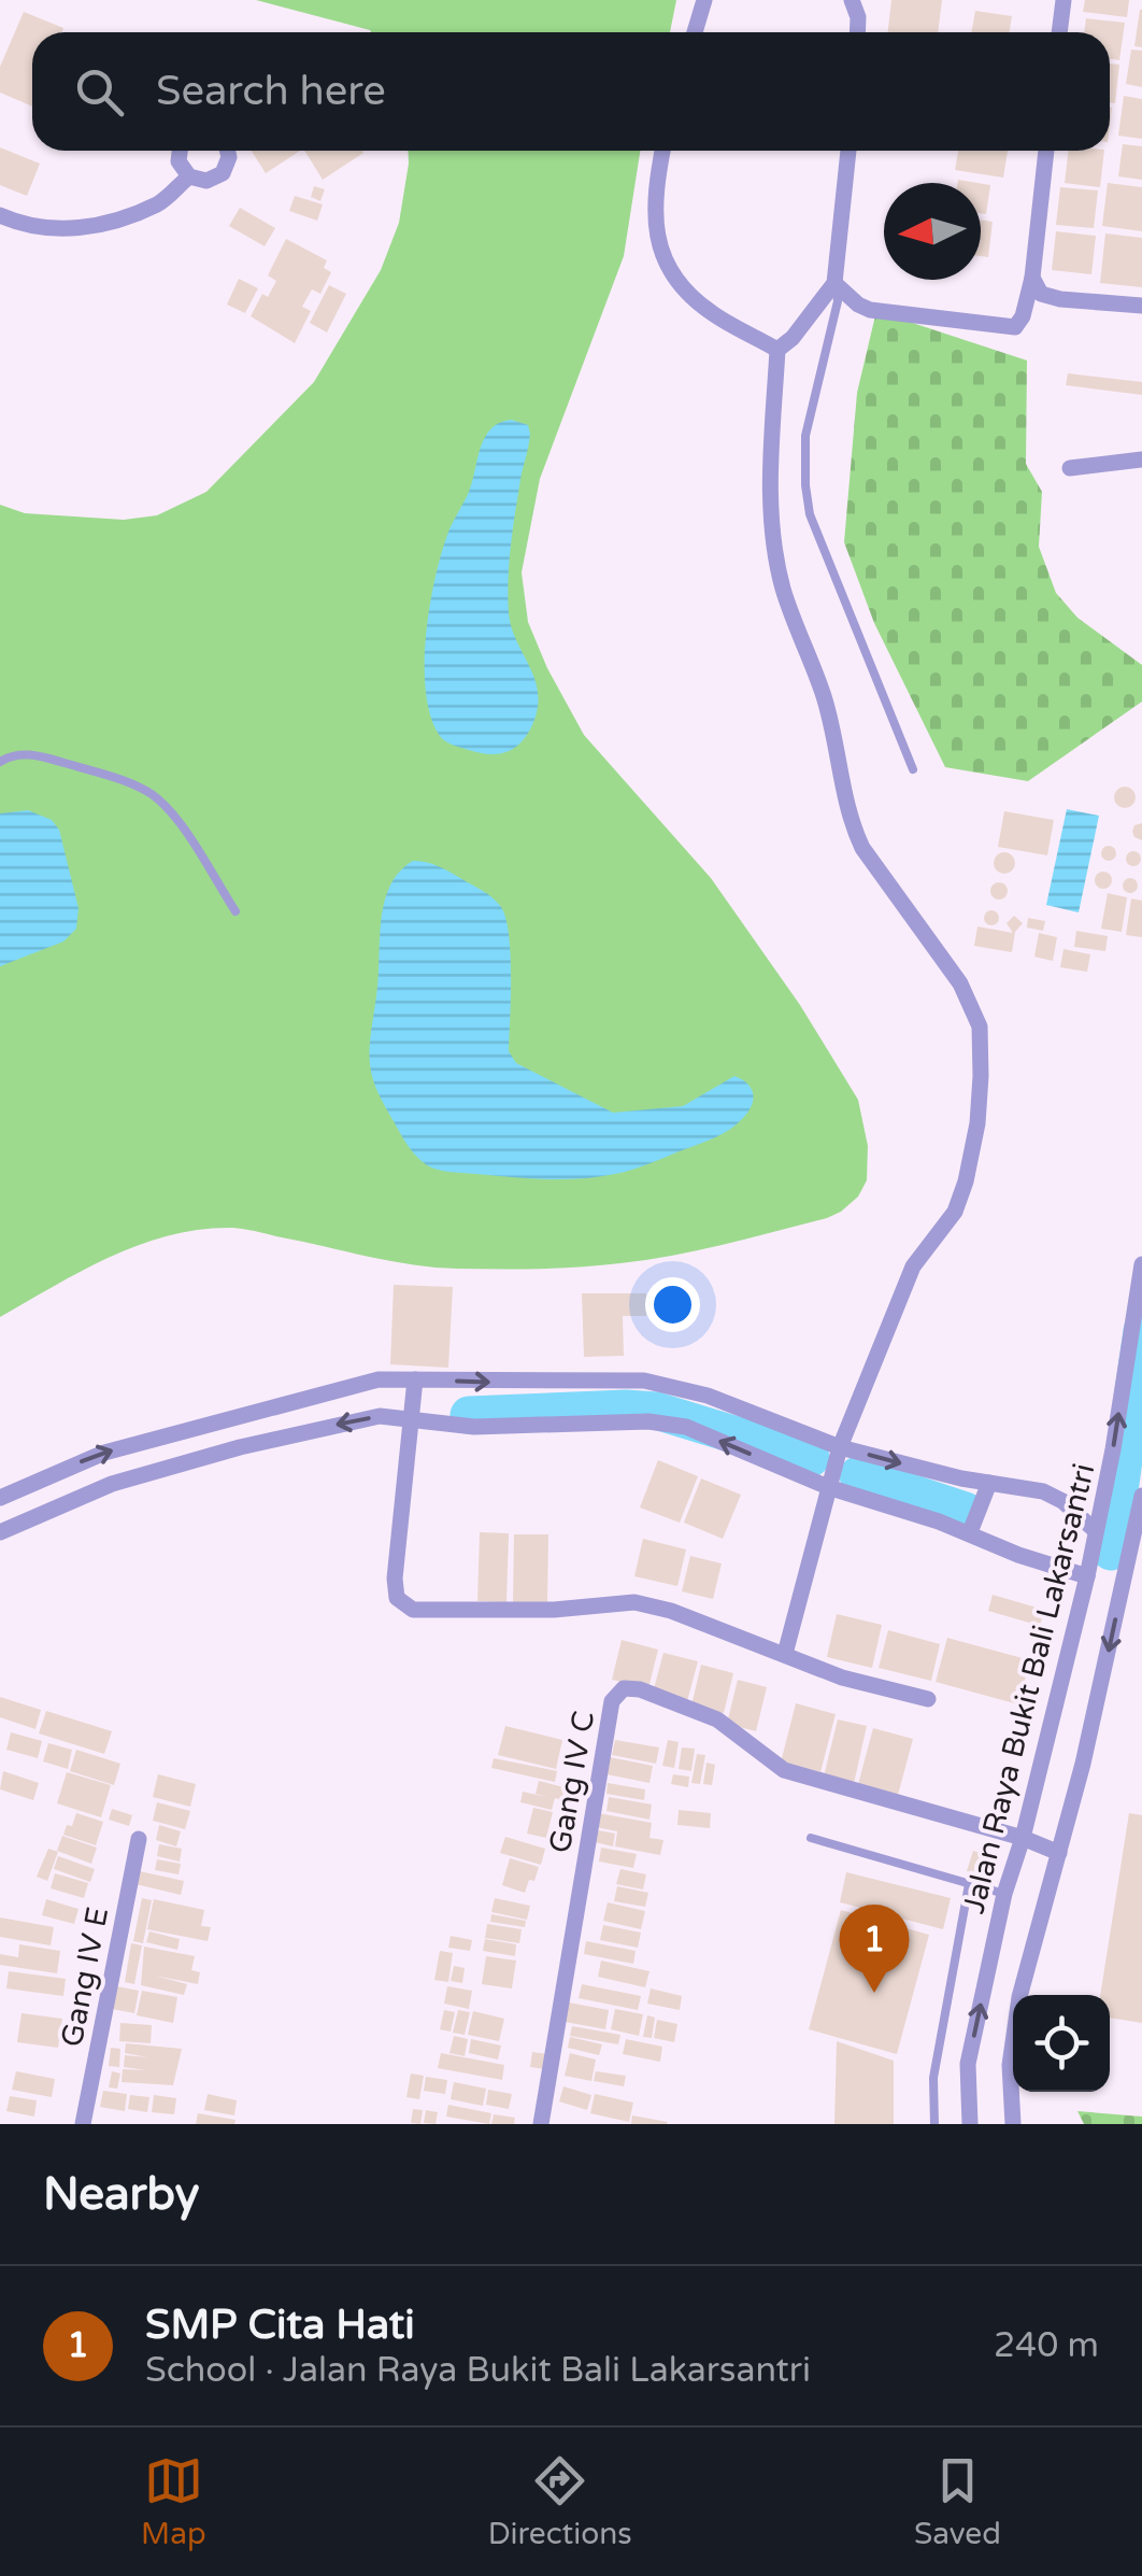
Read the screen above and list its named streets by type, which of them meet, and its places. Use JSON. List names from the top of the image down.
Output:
{
  "streets": {
    "street": ["Jalan Raya Bukit Bali Lakarsantri", "Gang IV C", "Gang IV E"]
  },
  "crossings": [
    ["Jalan Raya Bukit Bali Lakarsantri", "Gang IV C"]
  ],
  "north": "left",
  "page": {
    "search": "Search here",
    "pins": "1",
    "heading": "Nearby",
    "list": [
      {
        "mark": "1",
        "name": "SMP Cita Hati",
        "note": "School · Jalan Raya Bukit Bali Lakarsantri",
        "value": "240 m"
      }
    ],
    "nav": ["Map", "Directions", "Saved"]
  }
}
